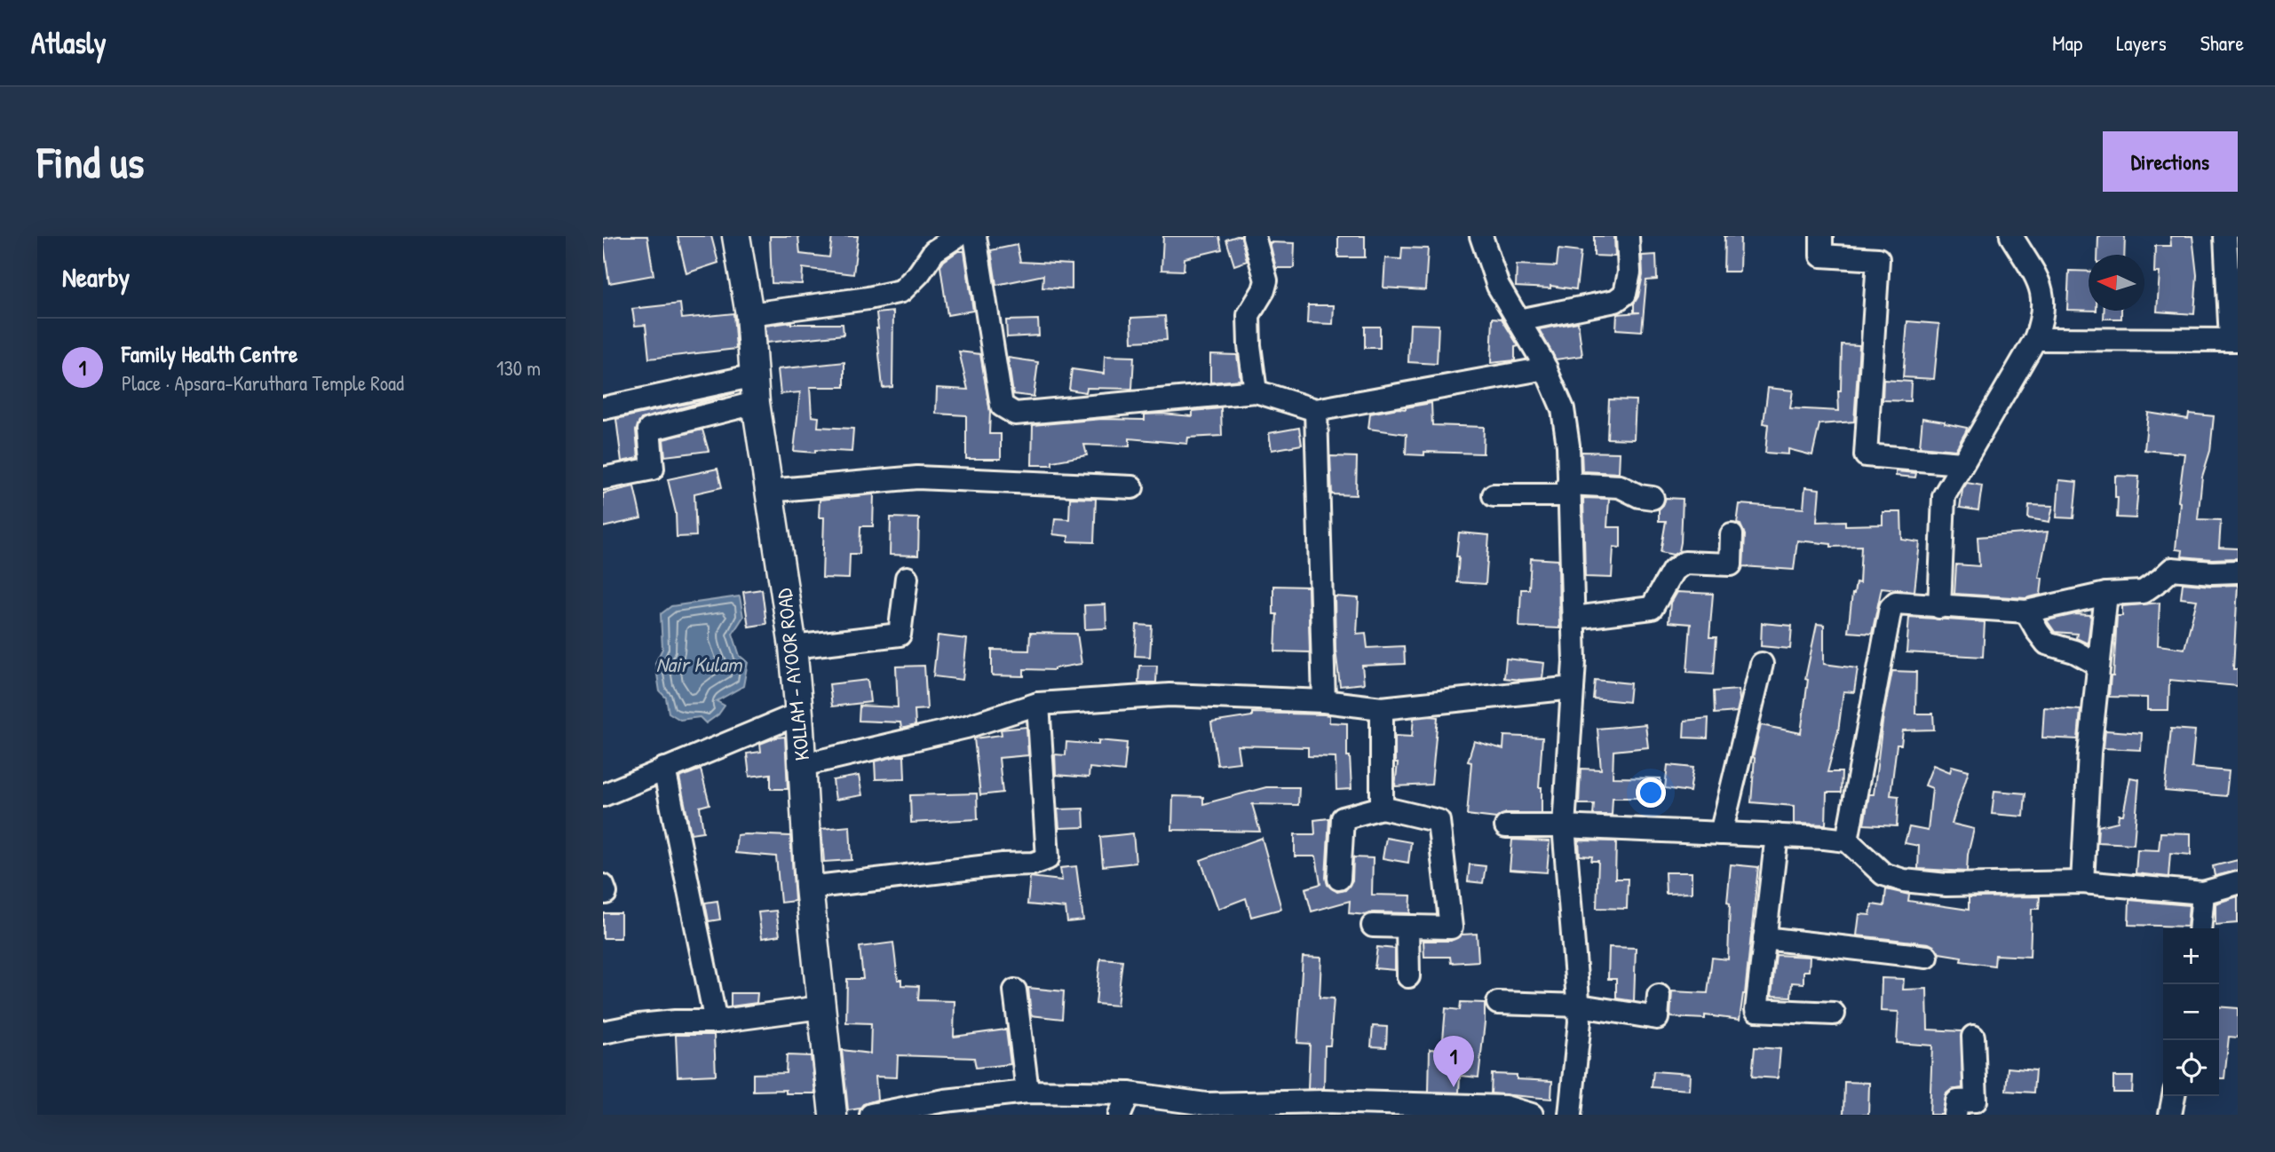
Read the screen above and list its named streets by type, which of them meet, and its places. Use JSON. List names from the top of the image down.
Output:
{
  "streets": {
    "main road": ["KOLLAM - AYOOR ROAD"]
  },
  "water": ["Nair Kulam"],
  "north": "left",
  "page": {
    "header": "Atlasly",
    "nav": ["Map", "Layers", "Share"],
    "buttons": "Directions",
    "title": "Find us",
    "heading": "Nearby",
    "list": [
      {
        "mark": "1",
        "name": "Family Health Centre",
        "note": "Place · Apsara-Karuthara Temple Road",
        "value": "130 m"
      }
    ],
    "map_buttons": ["+", "−"],
    "pins": "1"
  }
}
